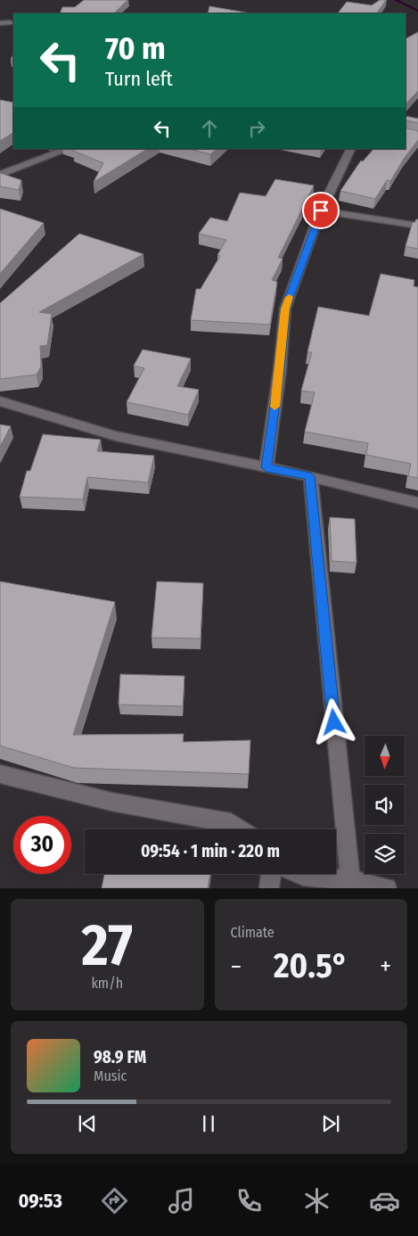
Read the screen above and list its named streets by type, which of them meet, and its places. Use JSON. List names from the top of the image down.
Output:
{
  "north": "bottom",
  "page": {
    "turn": ["70 m", "Turn left"],
    "limit": "30",
    "trip": "09:54 · 1 min · 220 m",
    "tile": [
      ["27", "km/h"],
      "Climate"
    ],
    "heat": ["−", "20.5°", "+"],
    "song": ["98.9 FM", "Music"],
    "tabs": "09:53"
  }
}
